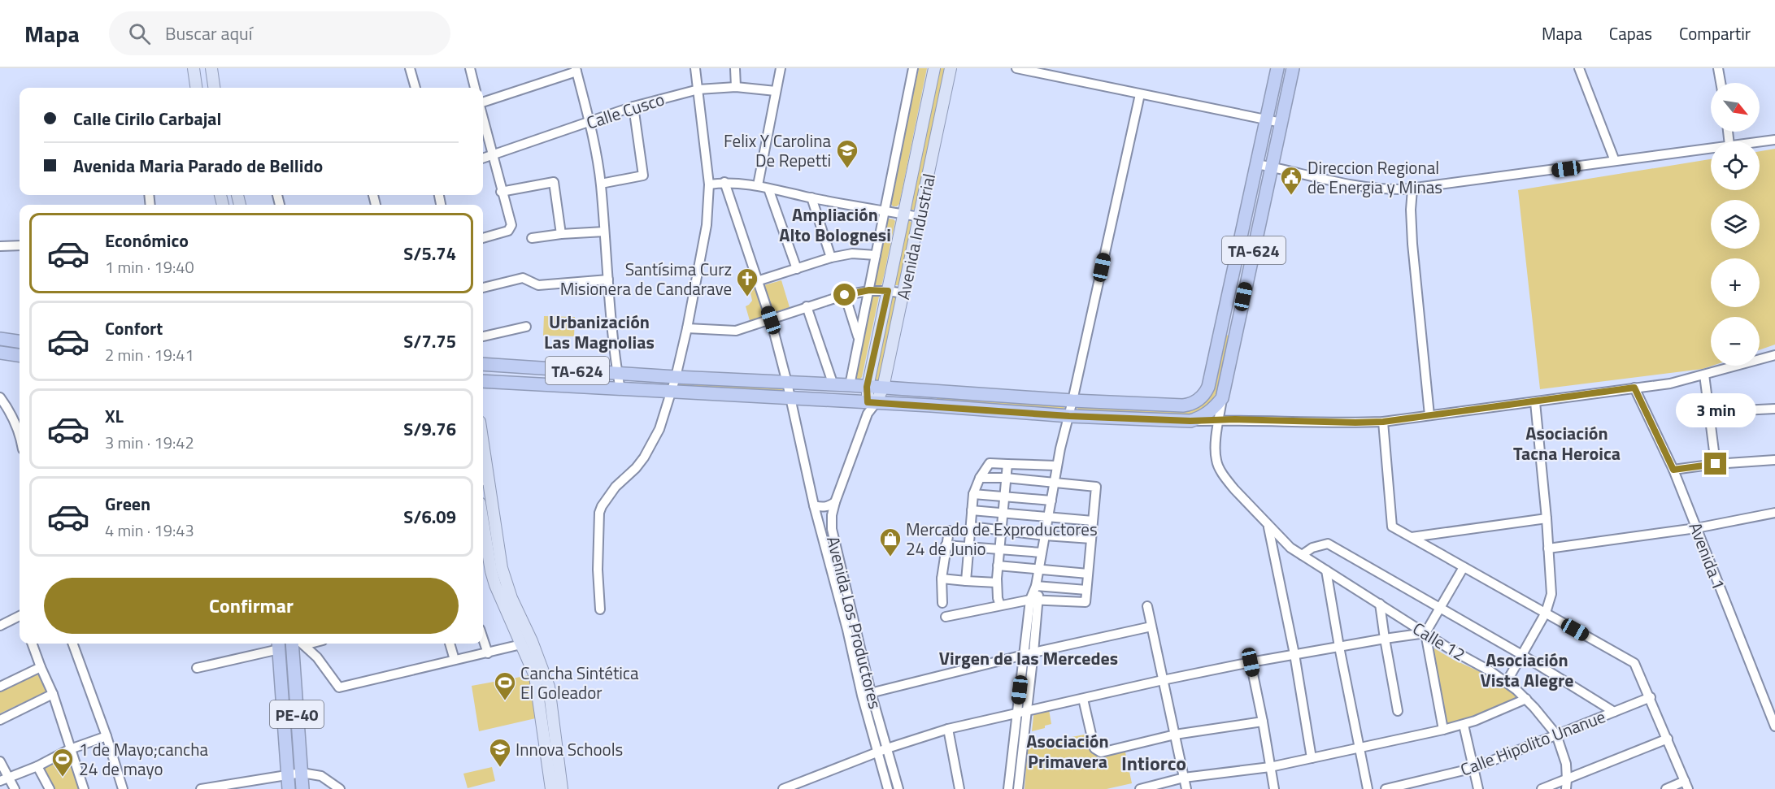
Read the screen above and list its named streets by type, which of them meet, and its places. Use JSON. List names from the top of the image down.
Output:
{
  "streets": {
    "highway": ["TA-624", "PE-40"],
    "main road": ["Avenida Industrial"],
    "street": [
      "Calle Cusco",
      "Avenida 1",
      "Avenida Los Productores",
      "Calle 12",
      "Calle Hipolito Unanue"
    ]
  },
  "crossings": [
    ["Avenida Industrial", "TA-624"],
    ["Avenida Industrial", "Avenida Los Productores"],
    ["TA-624", "Avenida Los Productores"],
    ["TA-624", "Calle 12"],
    ["Calle 12", "Calle Hipolito Unanue"]
  ],
  "districts": [
    "Ampliación Alto Bolognesi",
    "Urbanización Las Magnolias",
    "Asociación Tacna Heroica",
    "Virgen de las Mercedes",
    "Asociación Vista Alegre",
    "Asociación Primavera",
    "Intiorco"
  ],
  "places": {
    "school or university": ["Felix Y Carolina De Repetti", "Innova Schools"],
    "public building": ["Direccion Regional de Energia y Minas"],
    "church": ["Santísima Curz Misionera de Candarave"],
    "shop": ["Mercado de Exproductores 24 de Junio"],
    "sports": ["Cancha Sintética El Goleador", "1 de Mayo;cancha 24 de mayo"]
  },
  "north": "bottom right",
  "page": {
    "header": "Mapa",
    "search": "Buscar aquí",
    "nav": ["Mapa", "Capas", "Compartir"],
    "map_buttons": ["+", "−"],
    "banner": ["Calle Cirilo Carbajal", "Avenida Maria Parado de Bellido"],
    "list": [
      {
        "name": "Económico",
        "note": "1 min · 19:40",
        "value": "S/5.74"
      },
      {
        "name": "Confort",
        "note": "2 min · 19:41",
        "value": "S/7.75"
      },
      {
        "name": "XL",
        "note": "3 min · 19:42",
        "value": "S/9.76"
      },
      {
        "name": "Green",
        "note": "4 min · 19:43",
        "value": "S/6.09"
      }
    ],
    "bubble": "3 min",
    "buttons": "Confirmar"
  }
}
